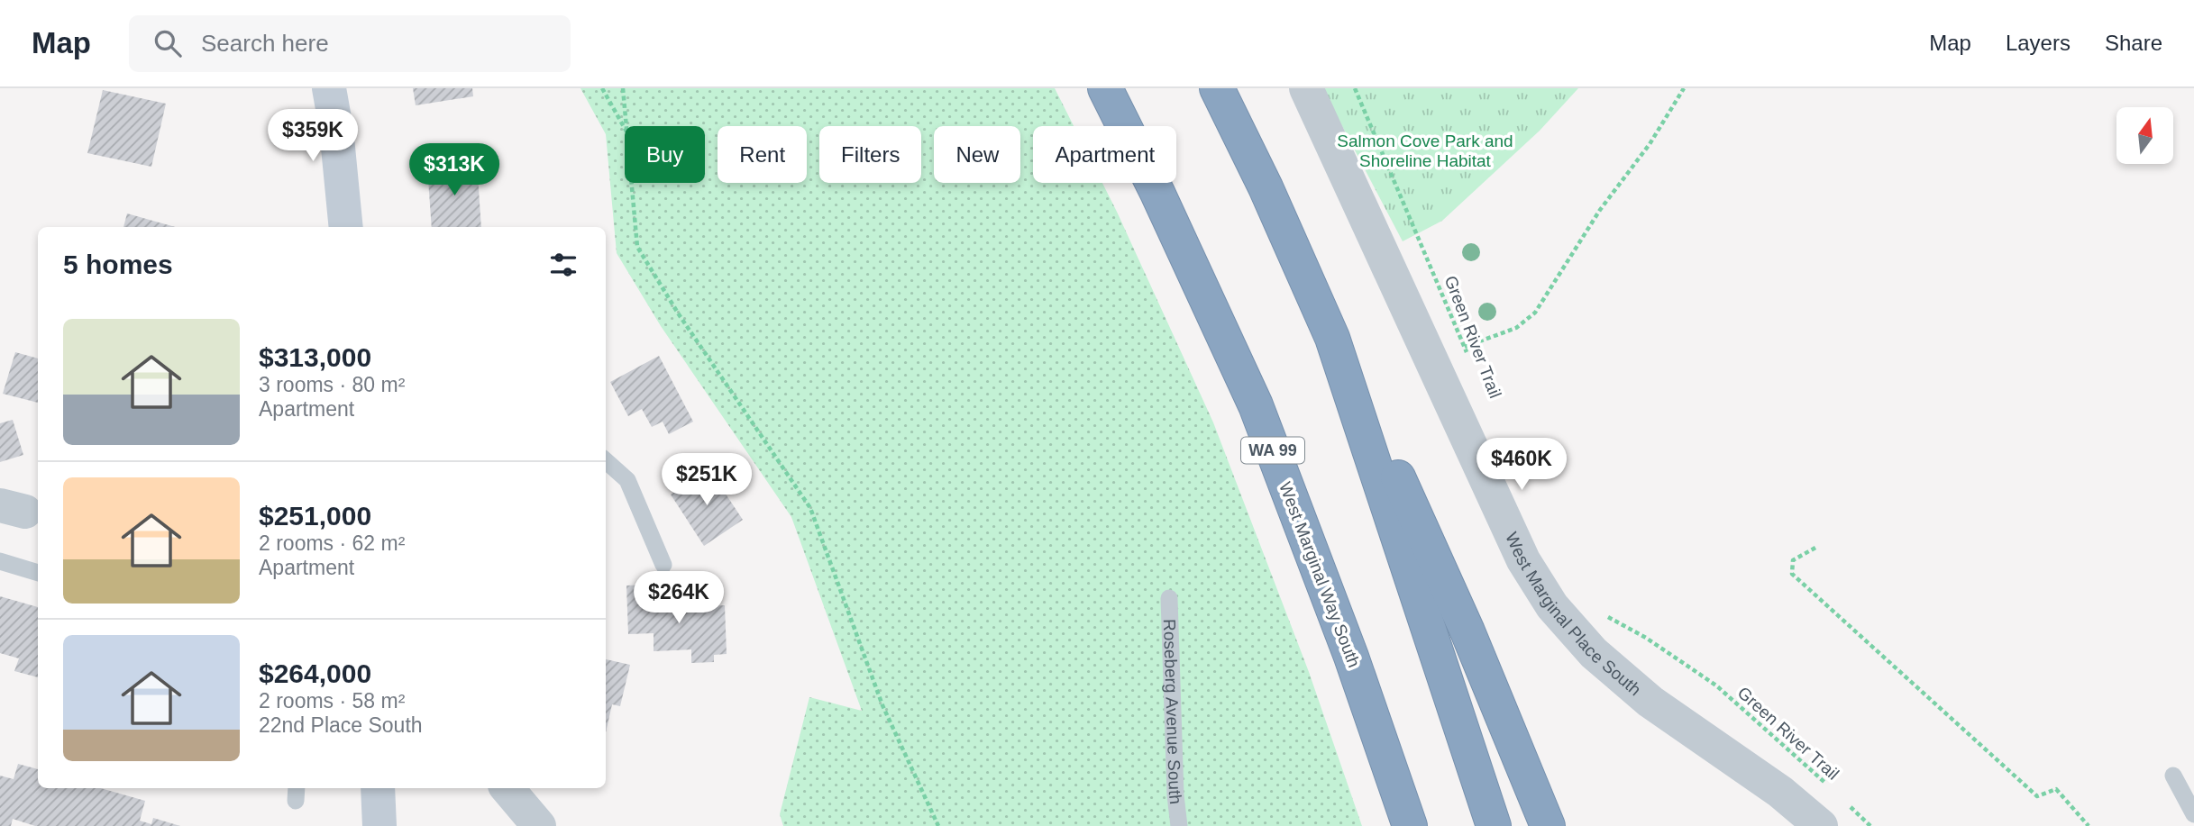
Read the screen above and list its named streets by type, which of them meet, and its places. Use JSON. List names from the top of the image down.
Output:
{
  "streets": {
    "highway": ["WA 99", "West Marginal Way South"],
    "street": ["West Marginal Place South"],
    "lane": ["Roseberg Avenue South"],
    "path": ["Green River Trail"]
  },
  "parks": ["Salmon Cove Park and Shoreline Habitat"],
  "north": "top",
  "page": {
    "header": "Map",
    "search": "Search here",
    "nav": ["Map", "Layers", "Share"],
    "price": [
      "$359K",
      "$313K",
      "$460K",
      "$251K",
      "$264K"
    ],
    "chip": [
      "Buy",
      "Rent",
      "Filters",
      "New",
      "Apartment"
    ],
    "heading": "5 homes",
    "list": [
      {
        "name": "$313,000",
        "note": "3 rooms · 80 m² · Apartment"
      },
      {
        "name": "$251,000",
        "note": "2 rooms · 62 m² · Apartment"
      },
      {
        "name": "$264,000",
        "note": "2 rooms · 58 m² · 22nd Place South"
      }
    ]
  }
}
